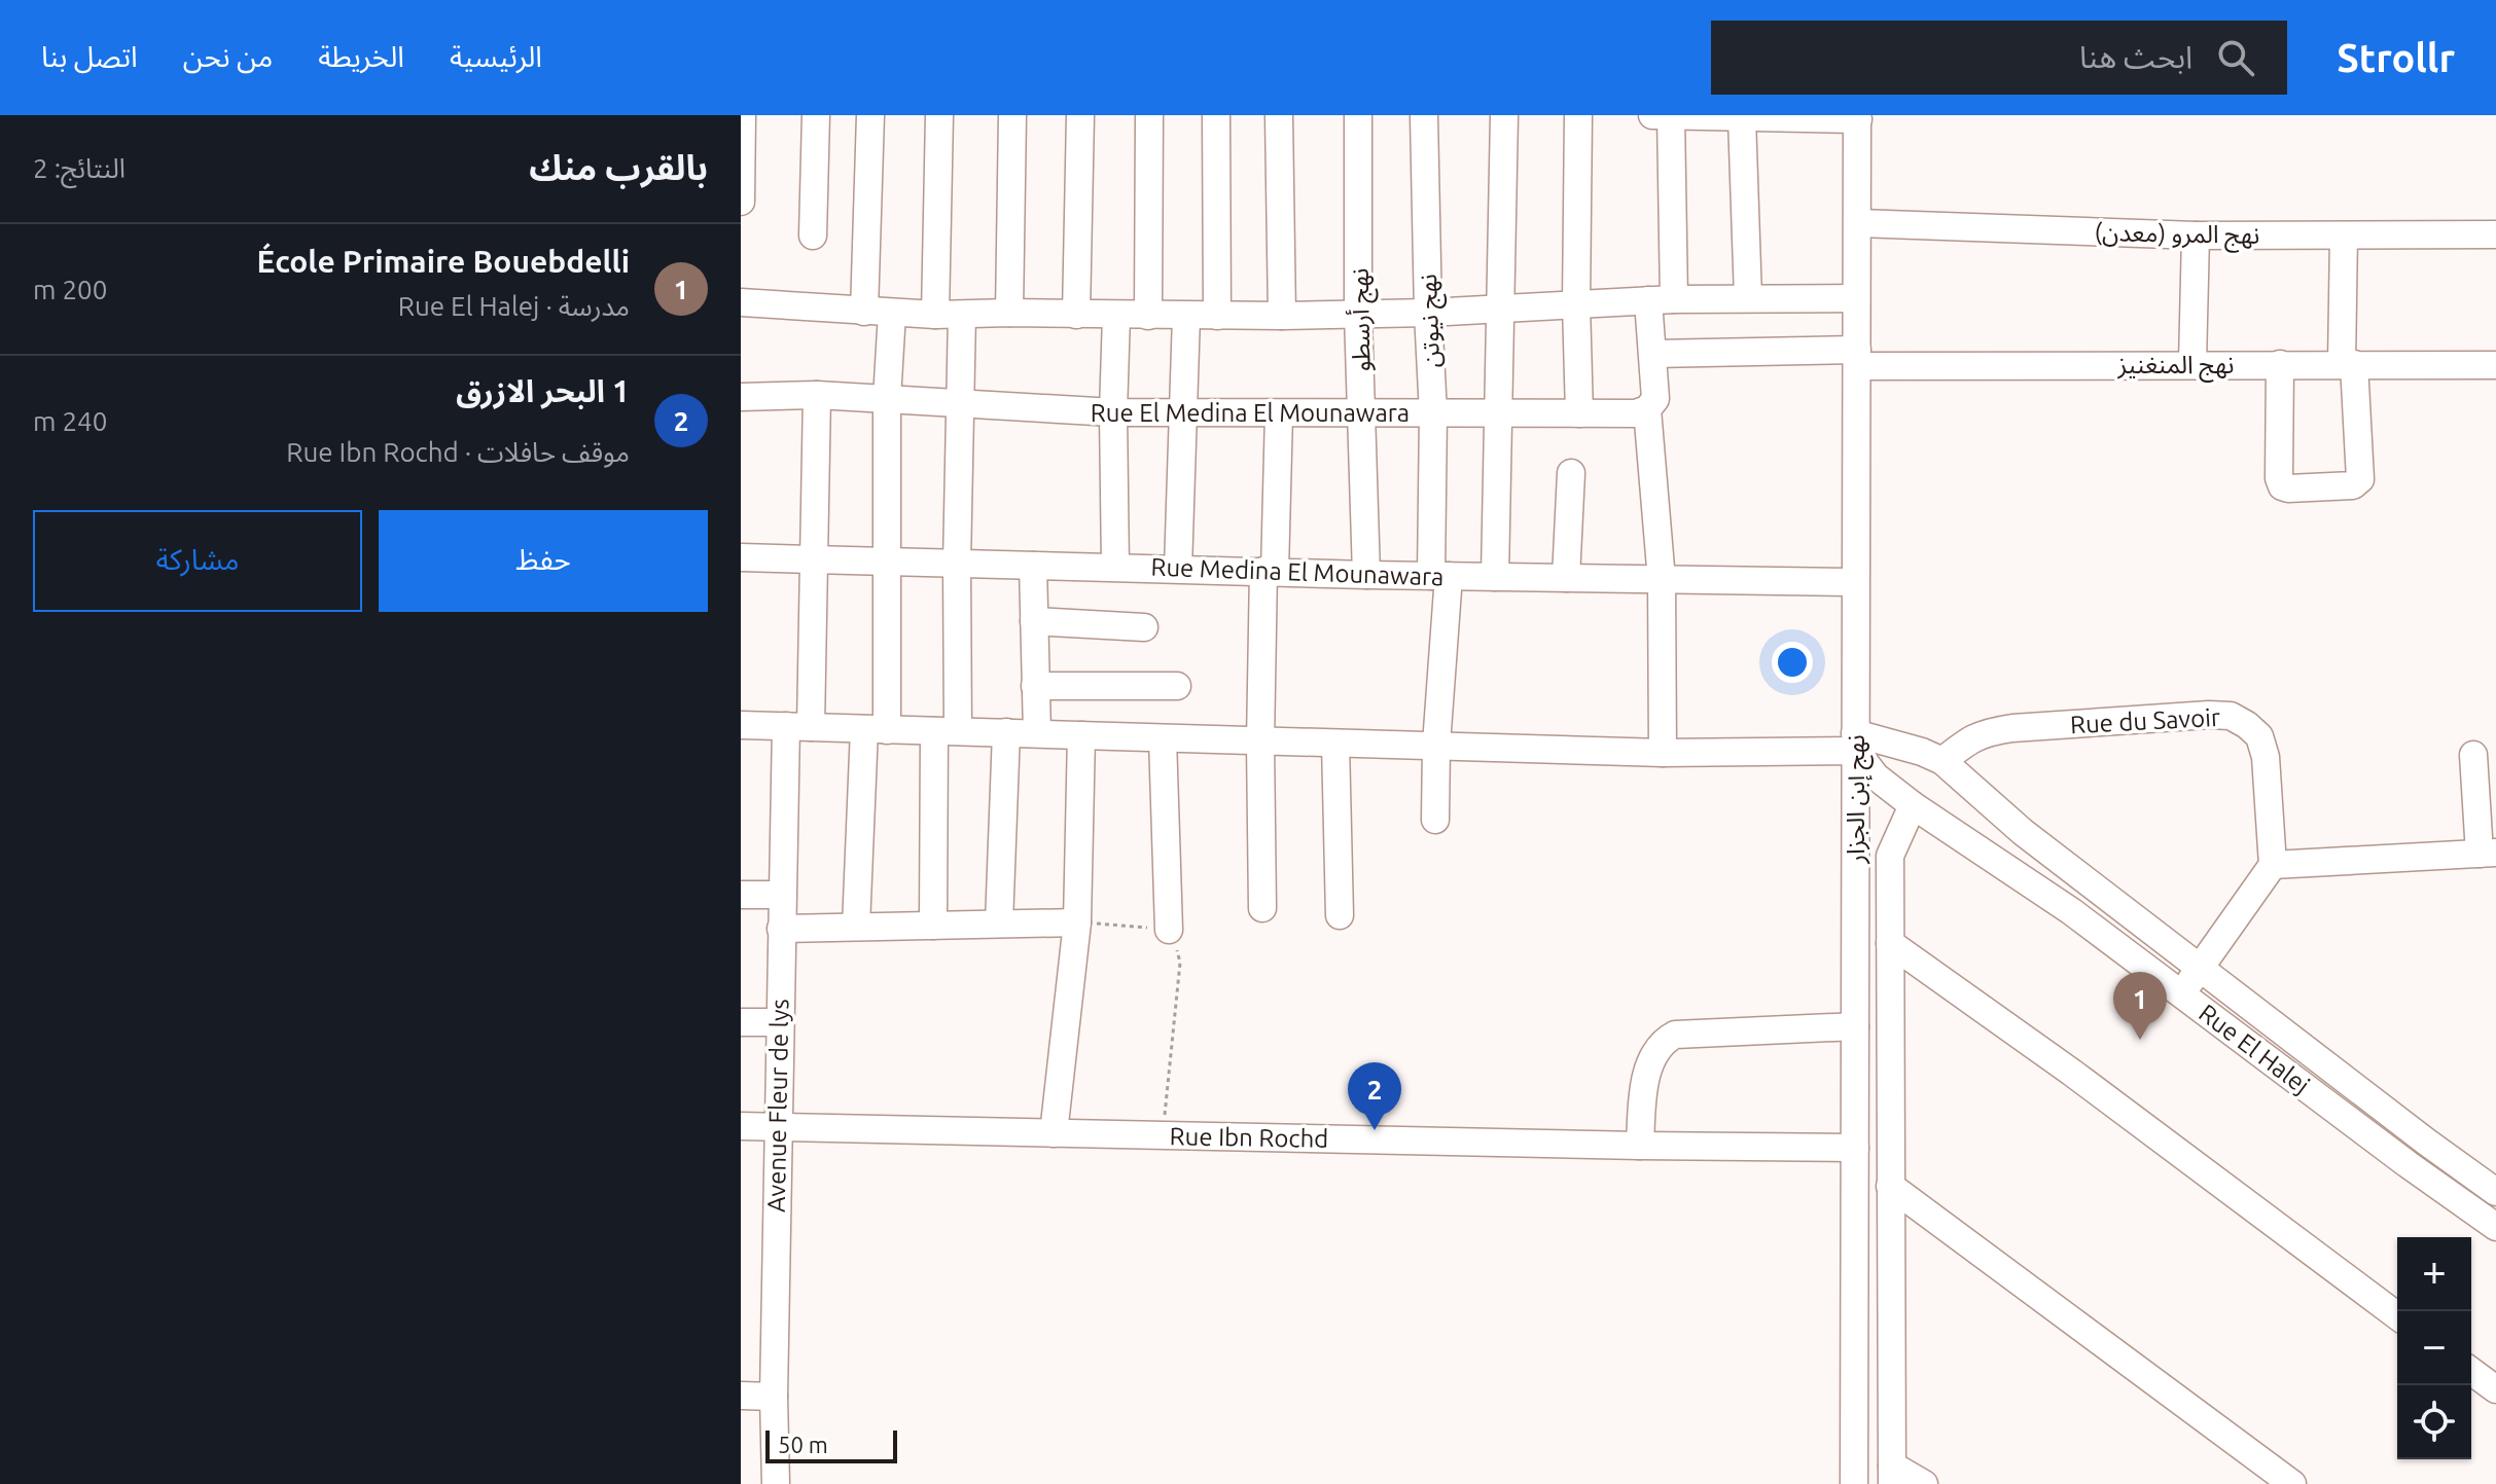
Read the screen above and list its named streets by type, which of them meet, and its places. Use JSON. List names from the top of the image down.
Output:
{
  "streets": {
    "street": [
      "نهج المرو (معدن)",
      "نهج أرسطو",
      "نهج نيوتن",
      "نهج المنغنيز",
      "Rue El Medina El Mounawara",
      "Rue Medina El Mounawara",
      "Rue du Savoir",
      "نهج إبن الجزار",
      "Rue El Halej",
      "Avenue Fleur de lys",
      "Rue Ibn Rochd"
    ]
  },
  "crossings": [
    ["نهج المرو (معدن)", "نهج إبن الجزار"],
    ["نهج أرسطو", "Rue El Medina El Mounawara"],
    ["نهج أرسطو", "Rue Medina El Mounawara"],
    ["نهج نيوتن", "Rue El Medina El Mounawara"],
    ["نهج نيوتن", "Rue Medina El Mounawara"],
    ["نهج المنغنيز", "نهج إبن الجزار"],
    ["Rue El Medina El Mounawara", "Avenue Fleur de lys"],
    ["Rue Medina El Mounawara", "نهج إبن الجزار"],
    ["Rue Medina El Mounawara", "Avenue Fleur de lys"],
    ["Rue du Savoir", "Rue El Halej"],
    ["نهج إبن الجزار", "Rue El Halej"],
    ["نهج إبن الجزار", "Rue Ibn Rochd"],
    ["Avenue Fleur de lys", "Rue Ibn Rochd"]
  ],
  "scale_bar": "50 m",
  "page": {
    "header": "Strollr",
    "search": "ابحث هنا",
    "nav": [
      "الرئيسية",
      "الخريطة",
      "من نحن",
      "اتصل بنا"
    ],
    "heading": ["بالقرب منك", "النتائج: 2"],
    "list": [
      {
        "mark": "1",
        "name": "École Primaire Bouebdelli",
        "note": "مدرسة · Rue El Halej",
        "value": "200 m"
      },
      {
        "mark": "2",
        "name": "1 البحر الازرق",
        "note": "موقف حافلات · Rue Ibn Rochd",
        "value": "240 m"
      }
    ],
    "buttons": ["حفظ", "مشاركة"],
    "pins": ["1", "2"],
    "map_buttons": ["+", "−"],
    "scale": "50 m"
  }
}
